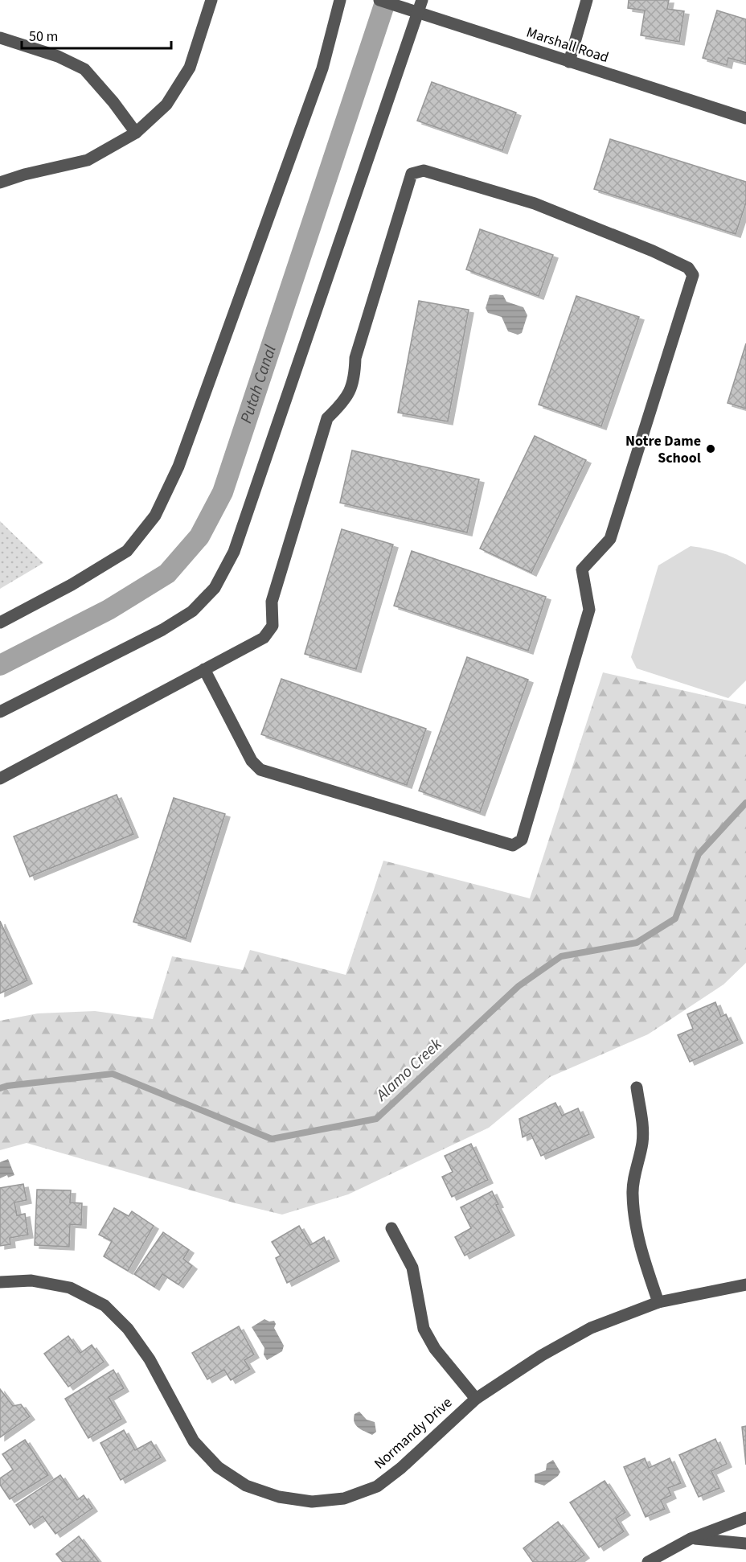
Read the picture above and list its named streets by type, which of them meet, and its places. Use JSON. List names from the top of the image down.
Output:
{
  "streets": {
    "street": ["Marshall Road", "Normandy Drive"]
  },
  "water": ["Putah Canal", "Alamo Creek"],
  "places": ["Notre Dame School"],
  "scale_bar": "50 m"
}
